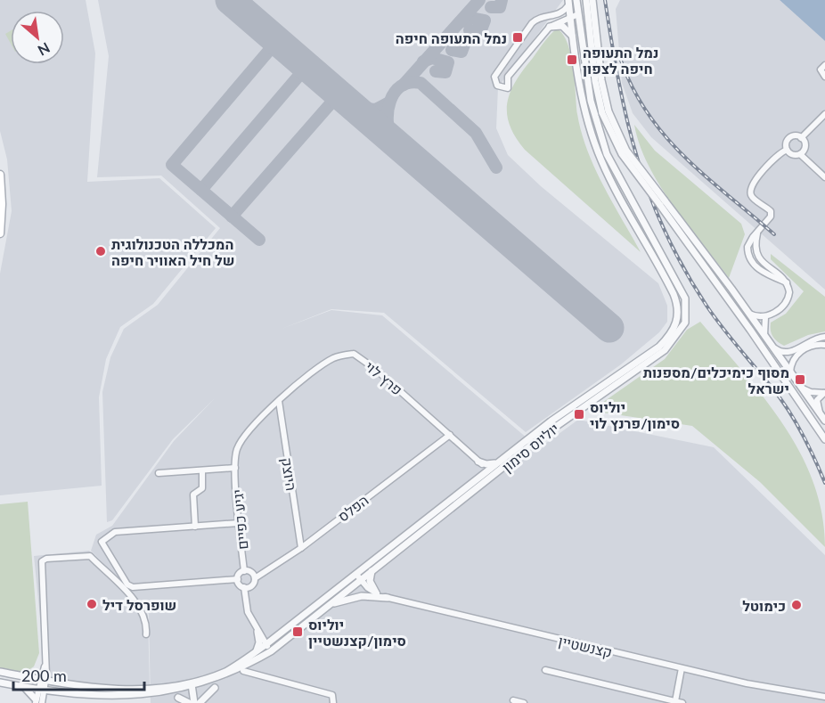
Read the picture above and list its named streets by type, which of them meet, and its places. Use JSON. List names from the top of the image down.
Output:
{
  "streets": {
    "street": [
      "פרץ לוי",
      "יוליוס סימון",
      "היוצק",
      "הפלס",
      "יגיע כפיים",
      "קצנשטיין"
    ]
  },
  "crossings": [
    ["פרץ לוי", "יוליוס סימון"],
    ["פרץ לוי", "היוצק"],
    ["פרץ לוי", "הפלס"],
    ["פרץ לוי", "יגיע כפיים"],
    ["יוליוס סימון", "קצנשטיין"],
    ["היוצק", "הפלס"],
    ["הפלס", "יגיע כפיים"]
  ],
  "places": {
    "transit": [
      "נמל התעופה חיפה",
      "נמל התעופה חיפה לצפון",
      "מסוף כימיכלים/מספנות ישראל",
      "יוליוס סימון/פרנץ לוי",
      "יוליוס סימון/קצנשטיין"
    ],
    "other": ["המכללה הטכנולוגית של חיל האוויר חיפה", "שופרסל דיל", "כימוטל"]
  },
  "scale_bar": "200 m",
  "north": "bottom right"
}
